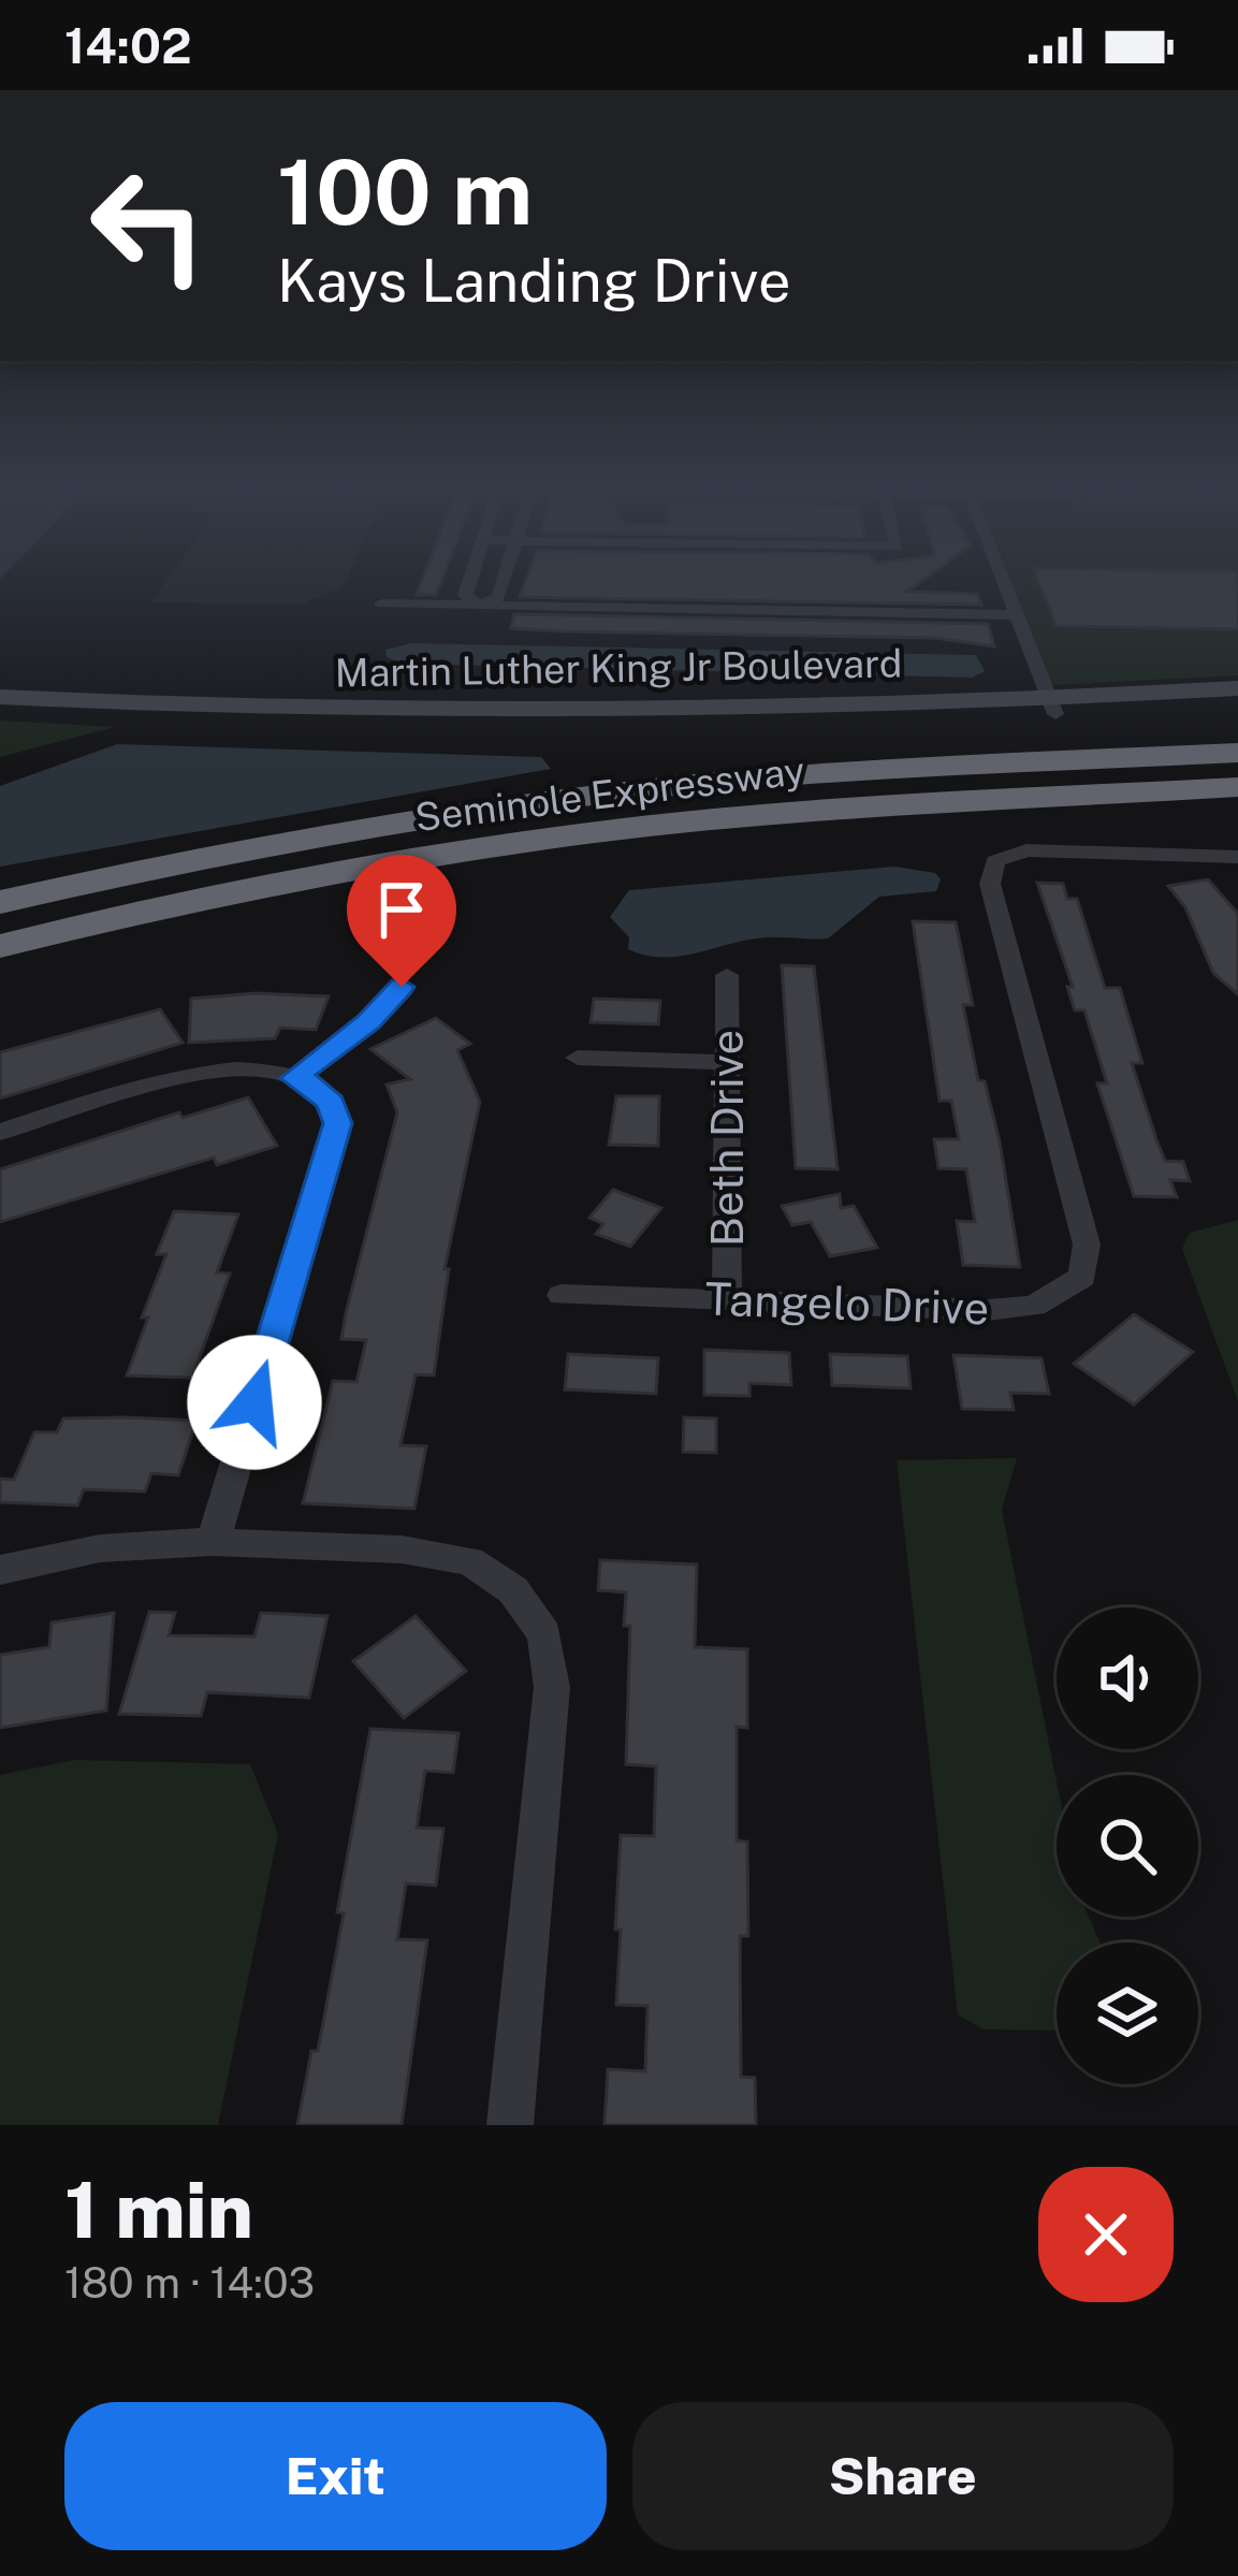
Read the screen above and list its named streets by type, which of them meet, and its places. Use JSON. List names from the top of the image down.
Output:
{
  "streets": {
    "highway": ["Seminole Expressway"],
    "main road": ["Martin Luther King Jr Boulevard"],
    "street": ["Beth Drive", "Tangelo Drive"]
  },
  "crossings": [
    ["Beth Drive", "Tangelo Drive"]
  ],
  "page": {
    "status": "14:02",
    "turn": ["100 m", "Kays Landing Drive"],
    "heading": ["1 min", "180 m · 14:03"],
    "buttons": ["Exit", "Share"]
  }
}
